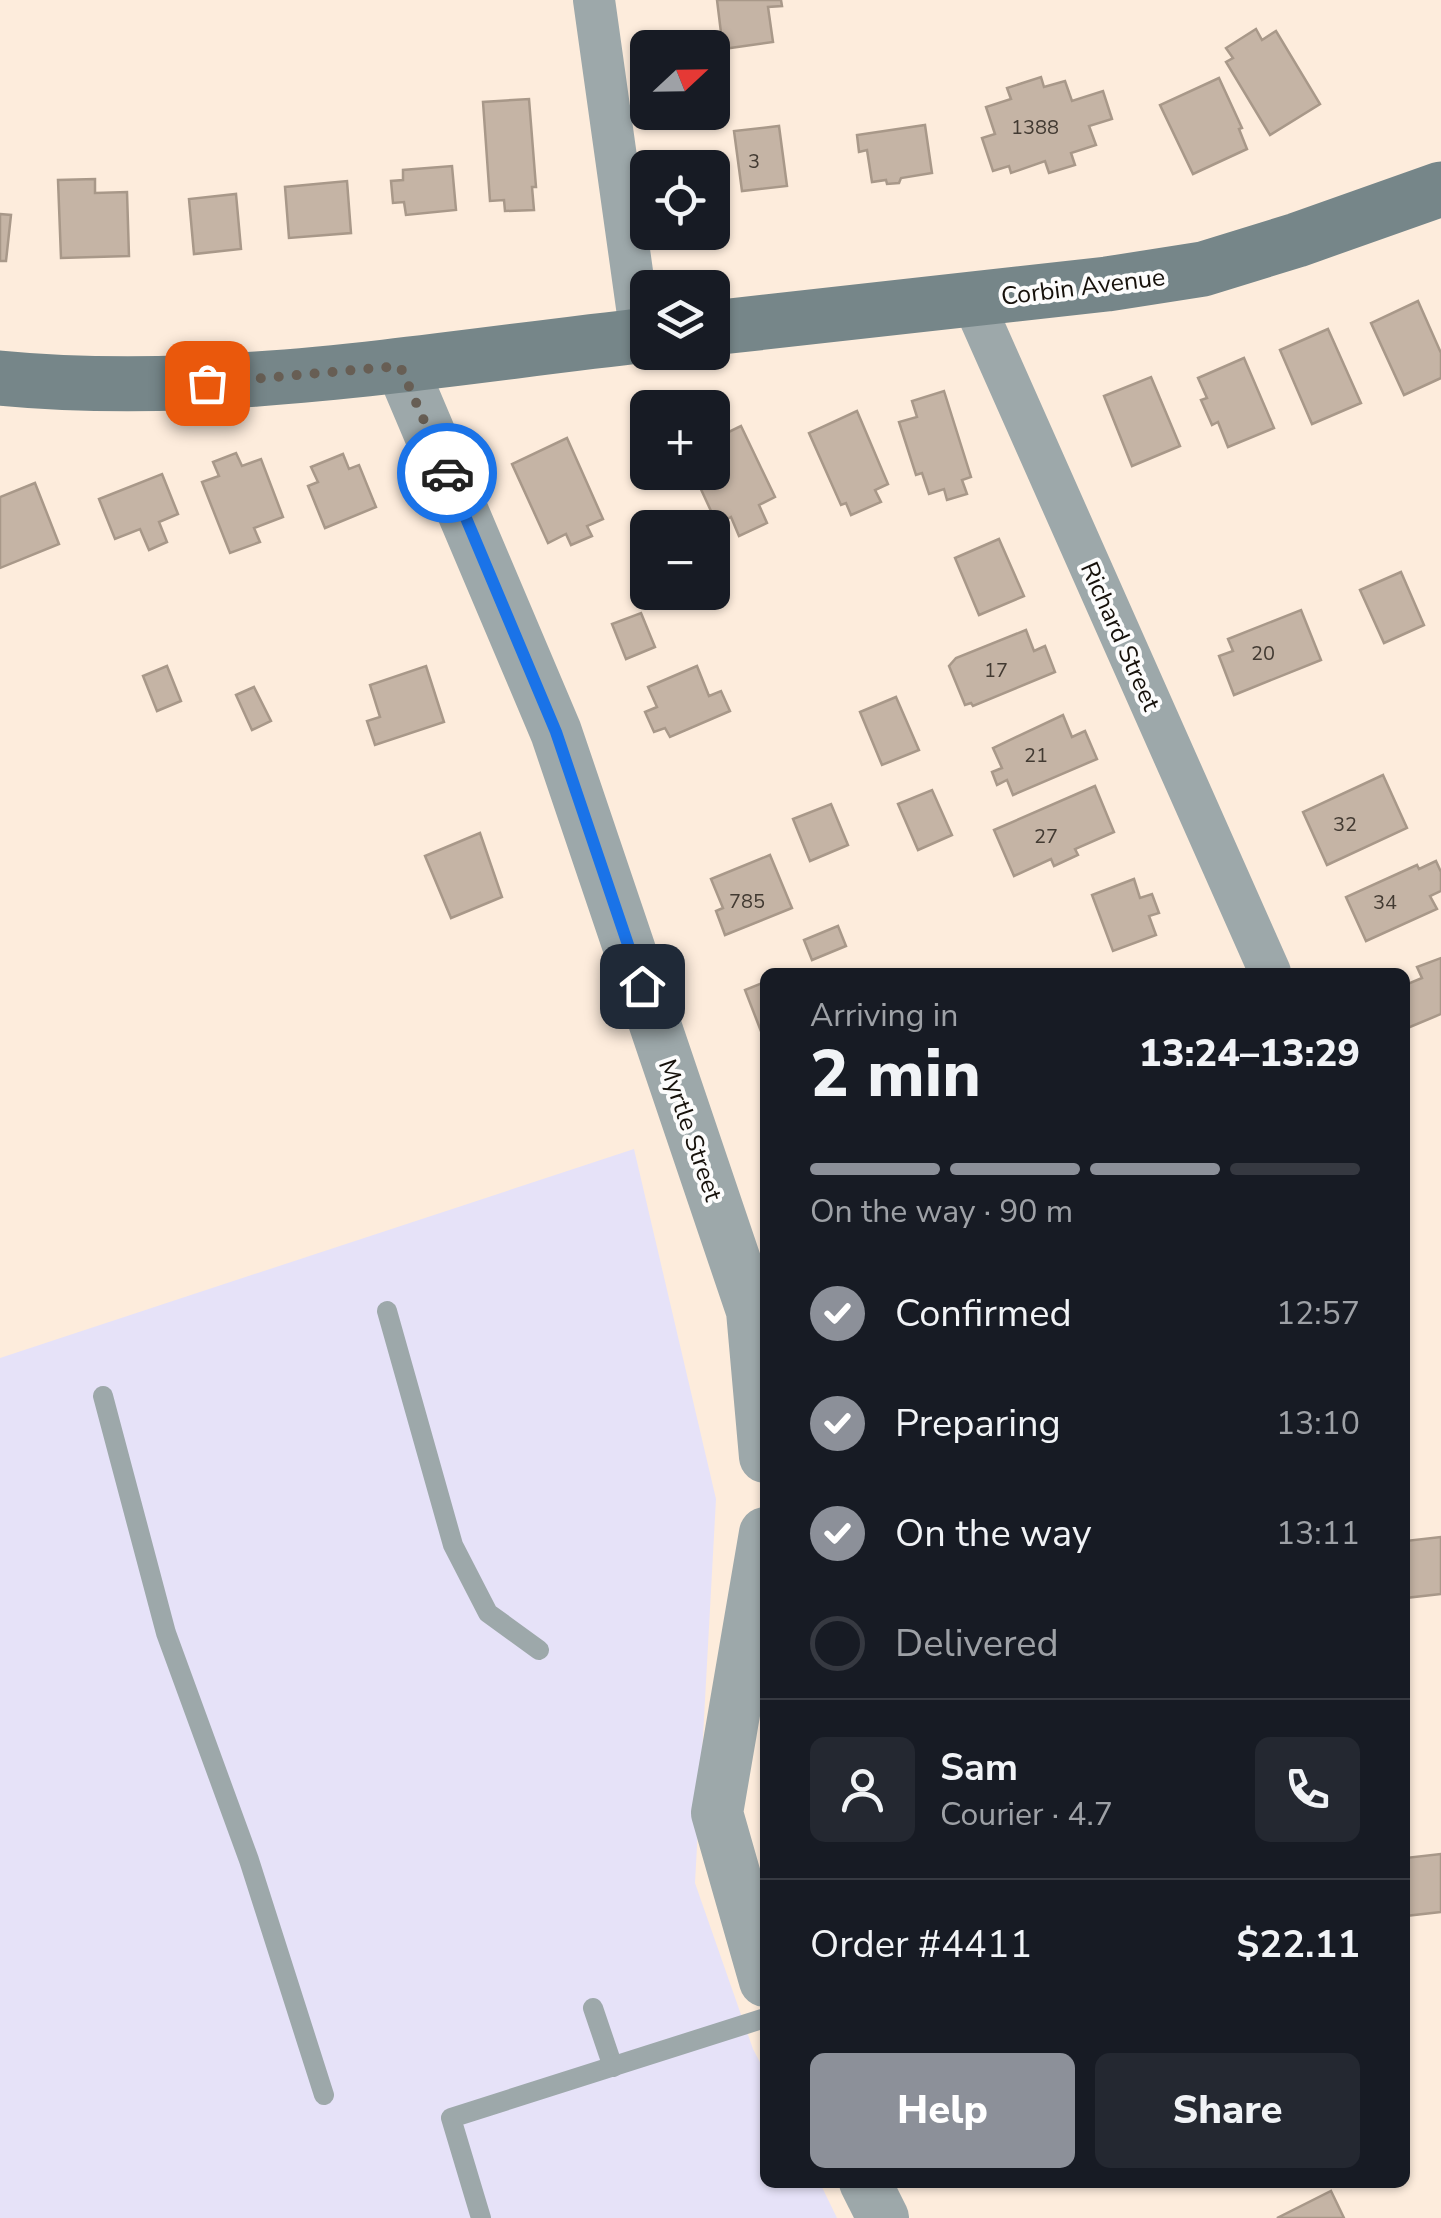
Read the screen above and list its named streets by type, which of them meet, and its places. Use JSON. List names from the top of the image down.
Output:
{
  "streets": {
    "main road": ["Corbin Avenue"],
    "street": ["Richard Street", "Myrtle Street"]
  },
  "crossings": [
    ["Corbin Avenue", "Richard Street"]
  ],
  "house_numbers": [
    "1388",
    "3",
    "20",
    "17",
    "21",
    "32",
    "27",
    "785",
    "34"
  ],
  "north": "right",
  "page": {
    "map_buttons": ["+", "−"],
    "heading": ["2 min", "Arriving in", "13:24–13:29"],
    "panel": [
      "Sam",
      "Courier · 4.7",
      "Order #4411",
      "$22.11"
    ],
    "bar": "On the way · 90 m",
    "list": [
      ["Confirmed", "12:57"],
      ["Preparing", "13:10"],
      ["On the way", "13:11"],
      "Delivered"
    ],
    "buttons": ["Help", "Share"]
  }
}
